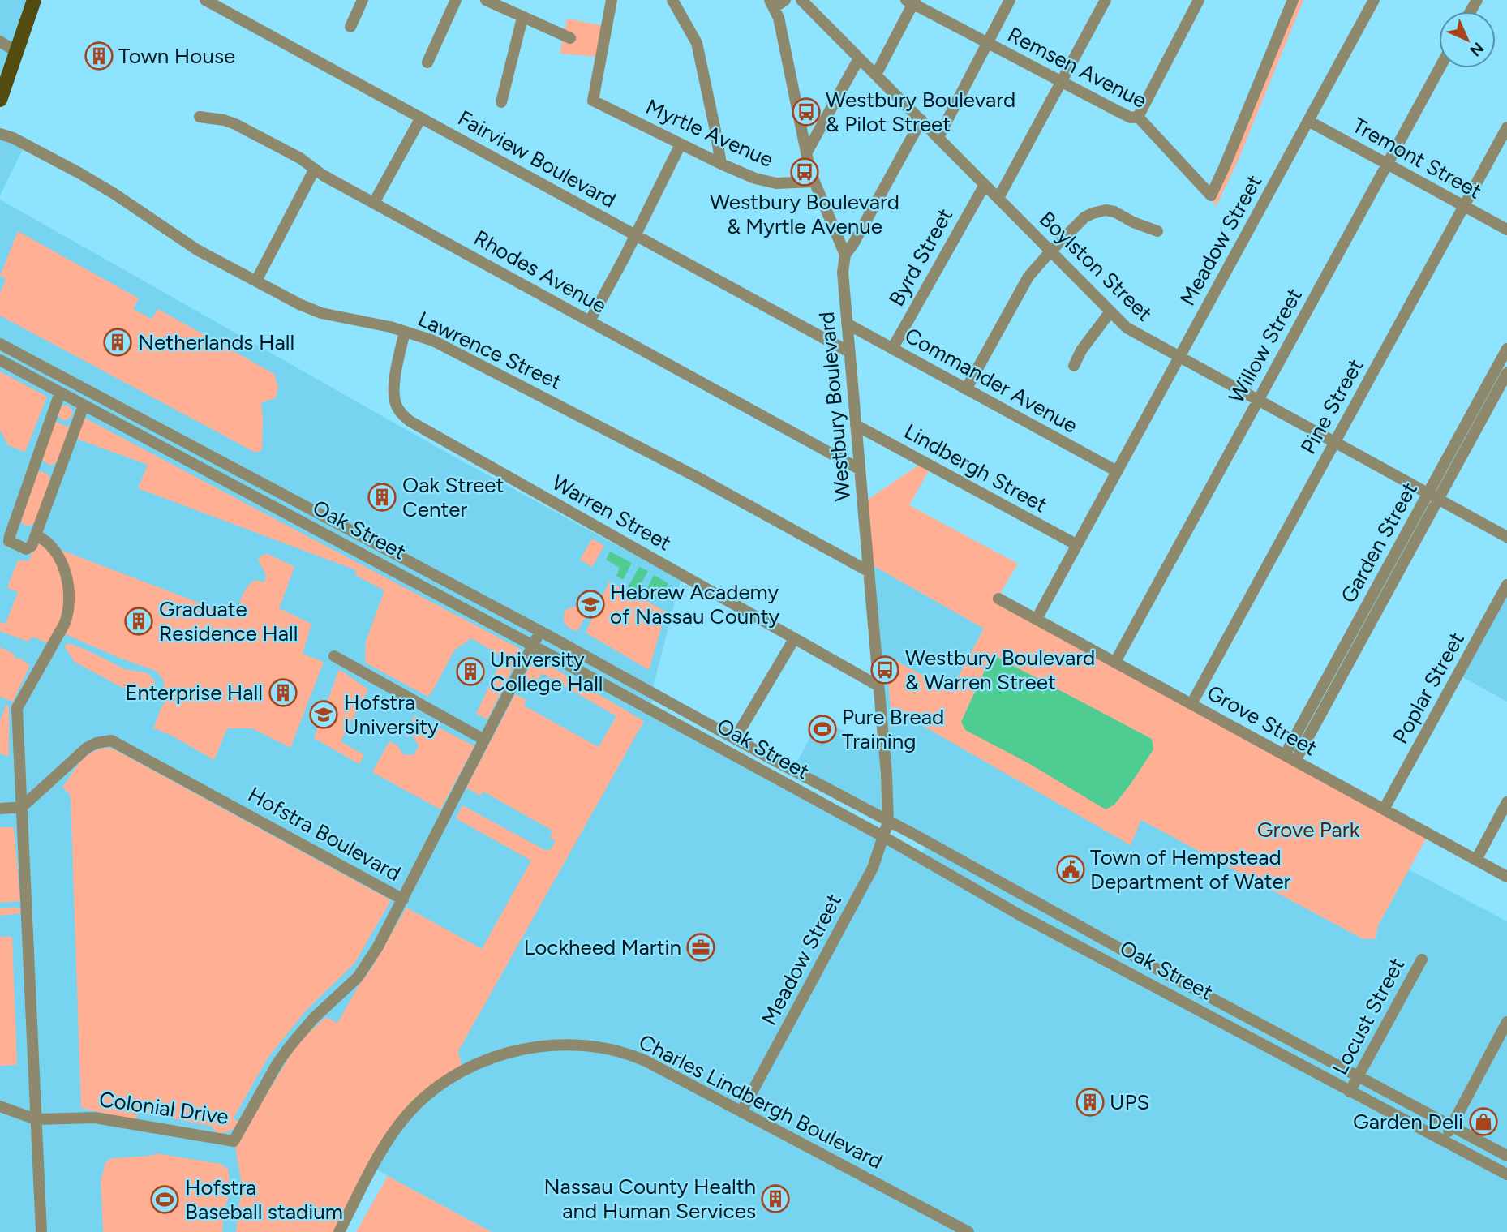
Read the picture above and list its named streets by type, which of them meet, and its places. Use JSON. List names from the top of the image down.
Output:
{
  "streets": {
    "street": [
      "Remsen Avenue",
      "Myrtle Avenue",
      "Tremont Street",
      "Fairview Boulevard",
      "Meadow Street",
      "Byrd Street",
      "Boylston Street",
      "Rhodes Avenue",
      "Willow Street",
      "Lawrence Street",
      "Commander Avenue",
      "Westbury Boulevard",
      "Pine Street",
      "Lindbergh Street",
      "Warren Street",
      "Oak Street",
      "Garden Street",
      "Poplar Street",
      "Grove Street",
      "Hofstra Boulevard",
      "Locust Street",
      "Charles Lindbergh Boulevard",
      "Colonial Drive"
    ]
  },
  "crossings": [
    ["Myrtle Avenue", "Westbury Boulevard"],
    ["Tremont Street", "Meadow Street"],
    ["Tremont Street", "Willow Street"],
    ["Tremont Street", "Pine Street"],
    ["Fairview Boulevard", "Westbury Boulevard"],
    ["Meadow Street", "Boylston Street"],
    ["Meadow Street", "Commander Avenue"],
    ["Meadow Street", "Westbury Boulevard"],
    ["Meadow Street", "Lindbergh Street"],
    ["Meadow Street", "Oak Street"],
    ["Meadow Street", "Grove Street"],
    ["Meadow Street", "Charles Lindbergh Boulevard"],
    ["Byrd Street", "Boylston Street"],
    ["Byrd Street", "Commander Avenue"],
    ["Boylston Street", "Willow Street"],
    ["Boylston Street", "Pine Street"],
    ["Boylston Street", "Garden Street"],
    ["Rhodes Avenue", "Westbury Boulevard"],
    ["Willow Street", "Grove Street"],
    ["Lawrence Street", "Westbury Boulevard"],
    ["Lawrence Street", "Warren Street"],
    ["Commander Avenue", "Westbury Boulevard"],
    ["Westbury Boulevard", "Lindbergh Street"],
    ["Westbury Boulevard", "Warren Street"],
    ["Westbury Boulevard", "Oak Street"],
    ["Pine Street", "Grove Street"],
    ["Oak Street", "Hofstra Boulevard"],
    ["Oak Street", "Locust Street"],
    ["Garden Street", "Grove Street"],
    ["Poplar Street", "Grove Street"],
    ["Hofstra Boulevard", "Colonial Drive"]
  ],
  "parks": ["Grove Park"],
  "places": {
    "building": [
      "Town House",
      "Netherlands Hall",
      "Oak Street Center",
      "Graduate Residence Hall",
      "University College Hall",
      "Enterprise Hall",
      "UPS",
      "Nassau County Health and Human Services"
    ],
    "bus stop": ["Westbury Boulevard & Pilot Street", "Westbury Boulevard & Myrtle Avenue", "Westbury Boulevard & Warren Street"],
    "school or university": ["Hebrew Academy of Nassau County", "Hofstra University"],
    "sports": ["Pure Bread Training", "Hofstra Baseball stadium"],
    "public building": ["Town of Hempstead Department of Water"],
    "office": ["Lockheed Martin"],
    "shop": ["Garden Deli"]
  },
  "north": "bottom right"
}
